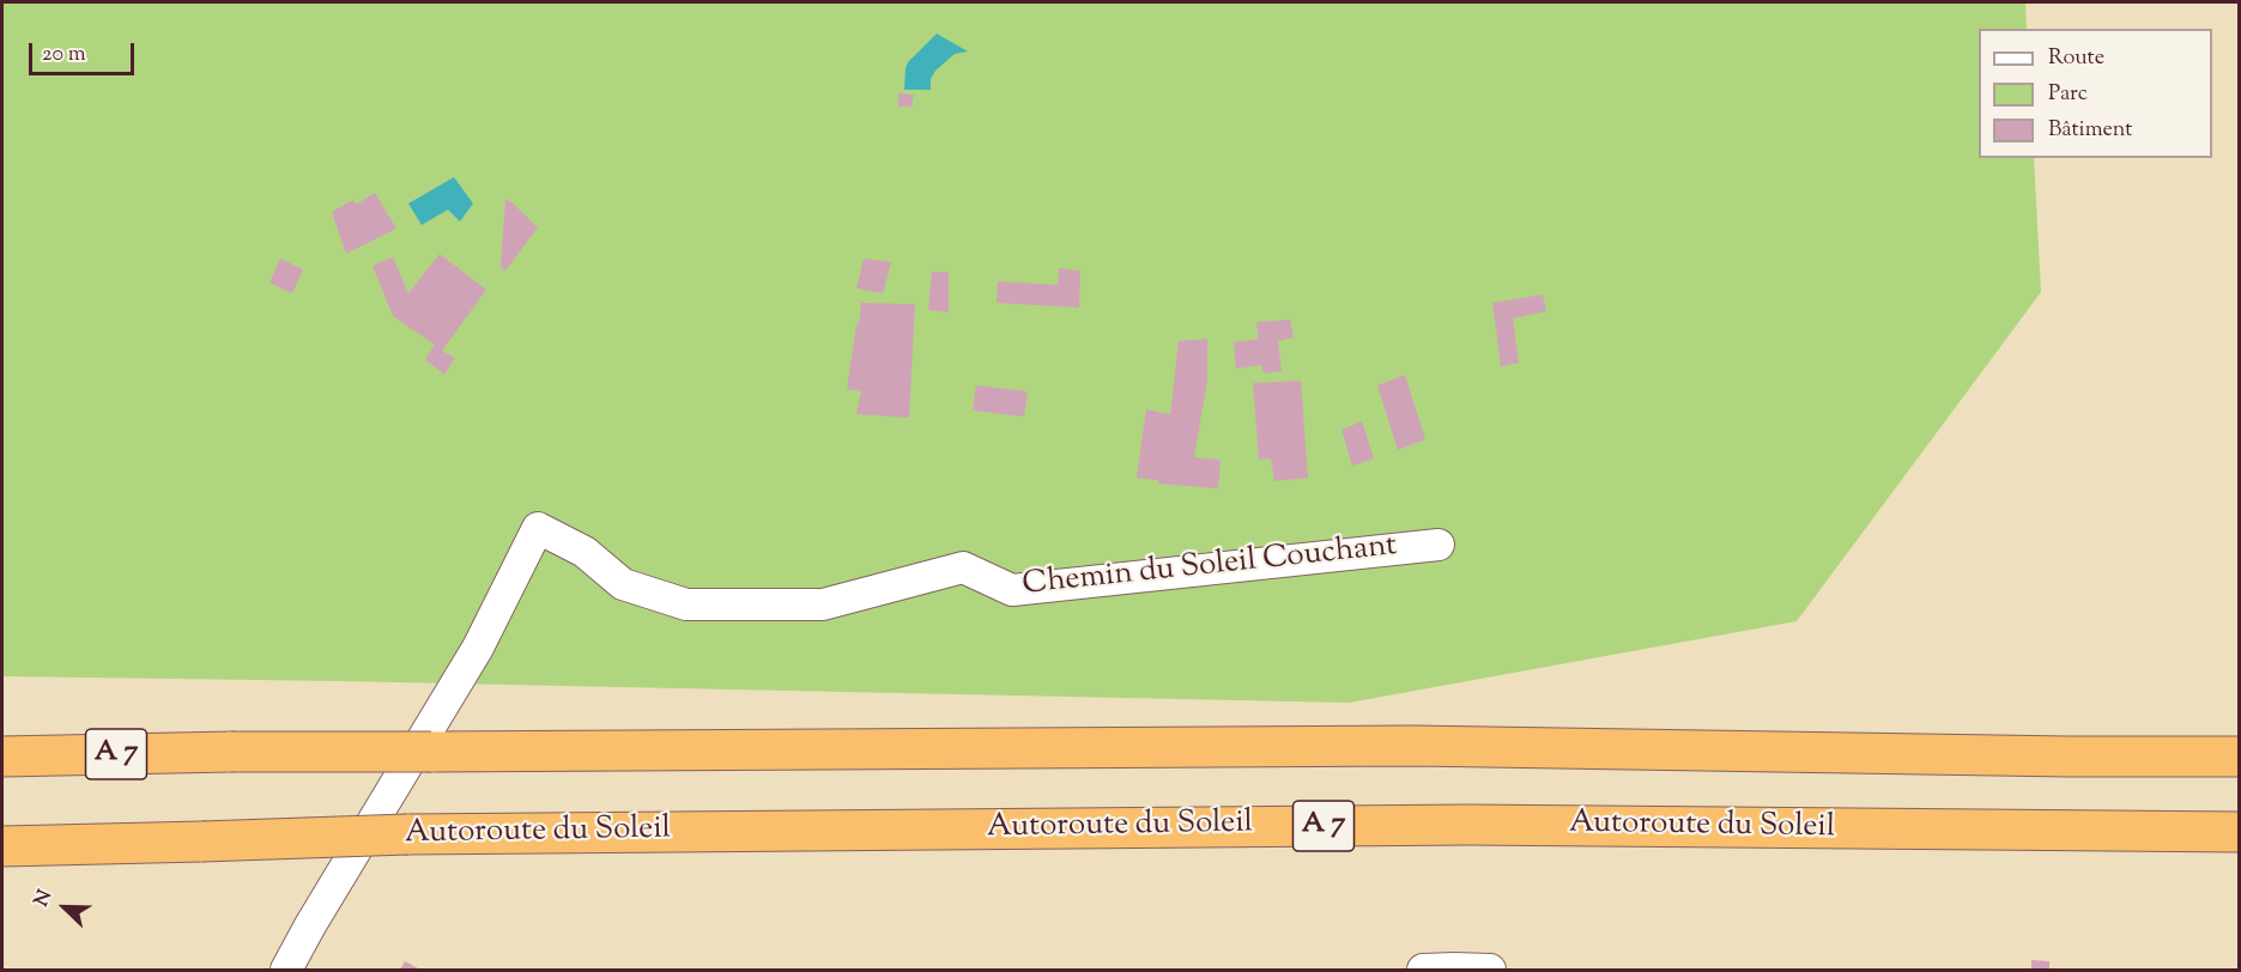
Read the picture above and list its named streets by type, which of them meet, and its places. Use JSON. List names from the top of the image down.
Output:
{
  "streets": {
    "highway": ["A 7", "Autoroute du Soleil"],
    "street": ["Chemin du Soleil Couchant"]
  },
  "legend": ["Route", "Parc", "Bâtiment"],
  "scale_bar": "20 m",
  "north": "top left"
}
